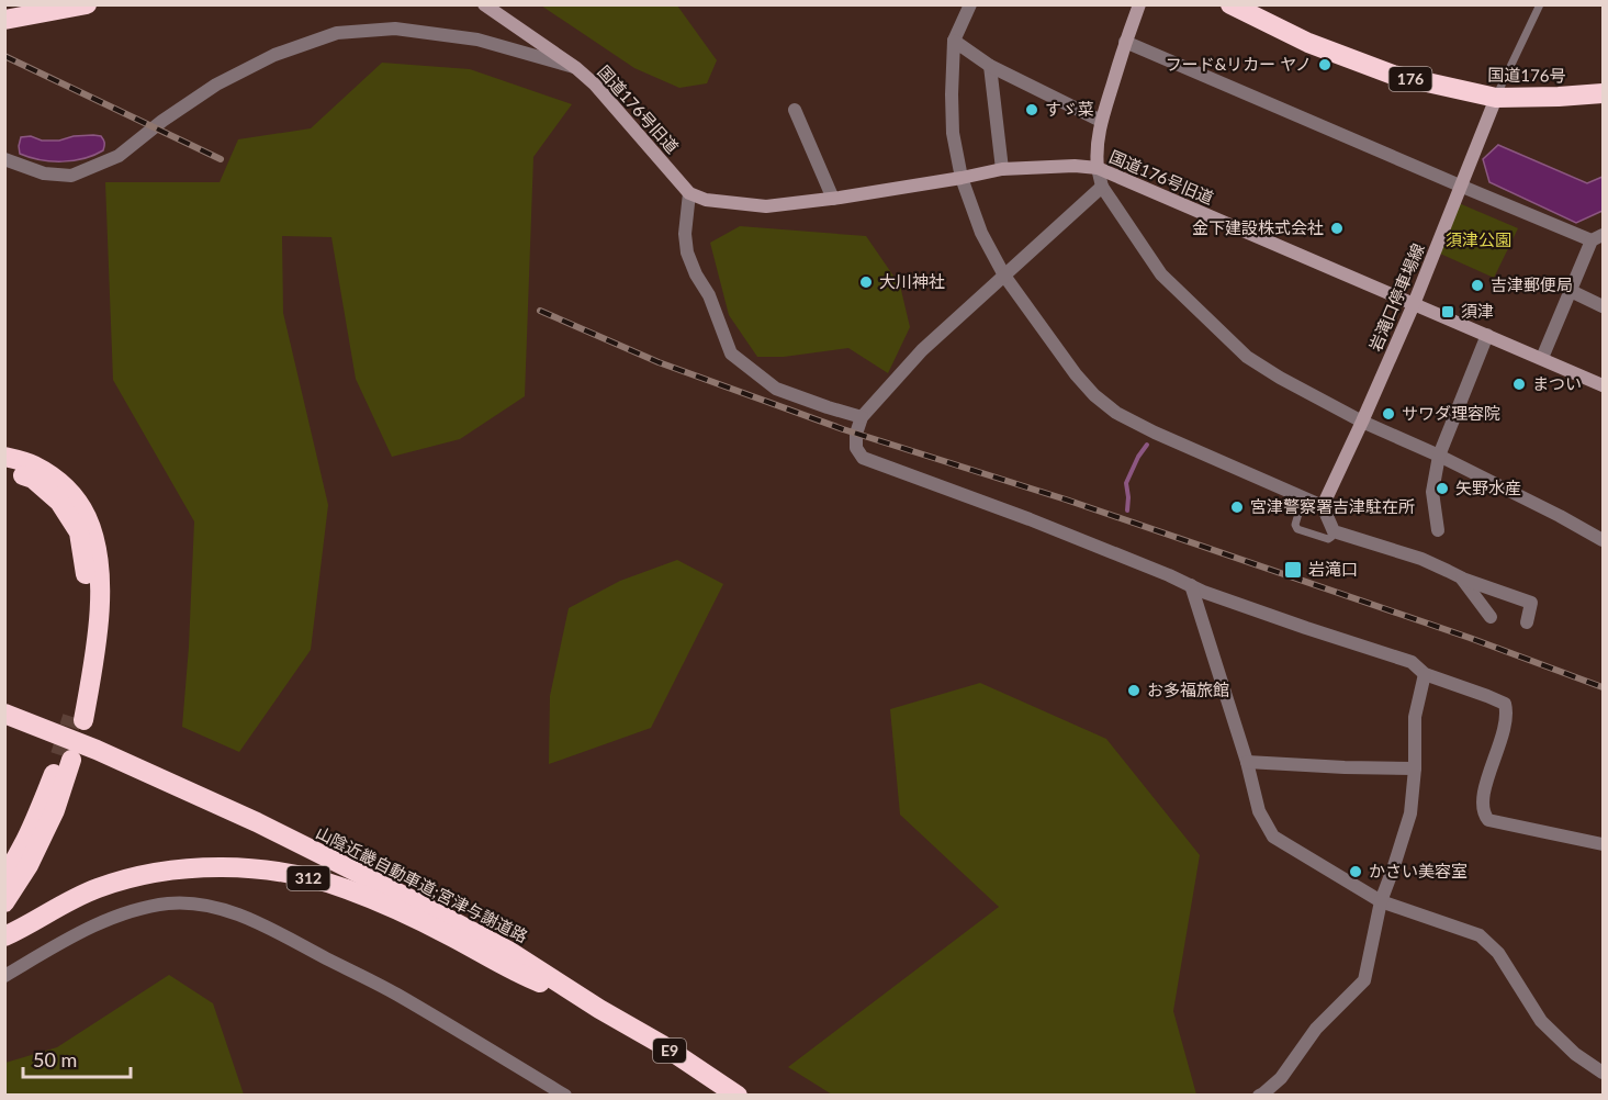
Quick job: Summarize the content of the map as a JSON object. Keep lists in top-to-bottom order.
{
  "streets": {
    "highway": [
      "国道176号",
      "176",
      "312",
      "山陰近畿自動車道;宮津与謝道路",
      "E9"
    ],
    "street": ["国道176号旧道", "岩滝口停車場線"]
  },
  "crossings": [
    ["国道176号", "岩滝口停車場線"],
    ["国道176号旧道", "岩滝口停車場線"],
    ["312", "山陰近畿自動車道;宮津与謝道路"],
    ["山陰近畿自動車道;宮津与謝道路", "E9"]
  ],
  "parks": ["須津公園"],
  "places": {
    "other": [
      "フード&リカー ヤノ",
      "すゞ菜",
      "金下建設株式会社",
      "大川神社",
      "吉津郵便局",
      "まつい",
      "サワダ理容院",
      "矢野水産",
      "宮津警察署吉津駐在所",
      "お多福旅館",
      "かさい美容室"
    ],
    "transit": ["須津", "岩滝口"]
  },
  "scale_bar": "50 m"
}
